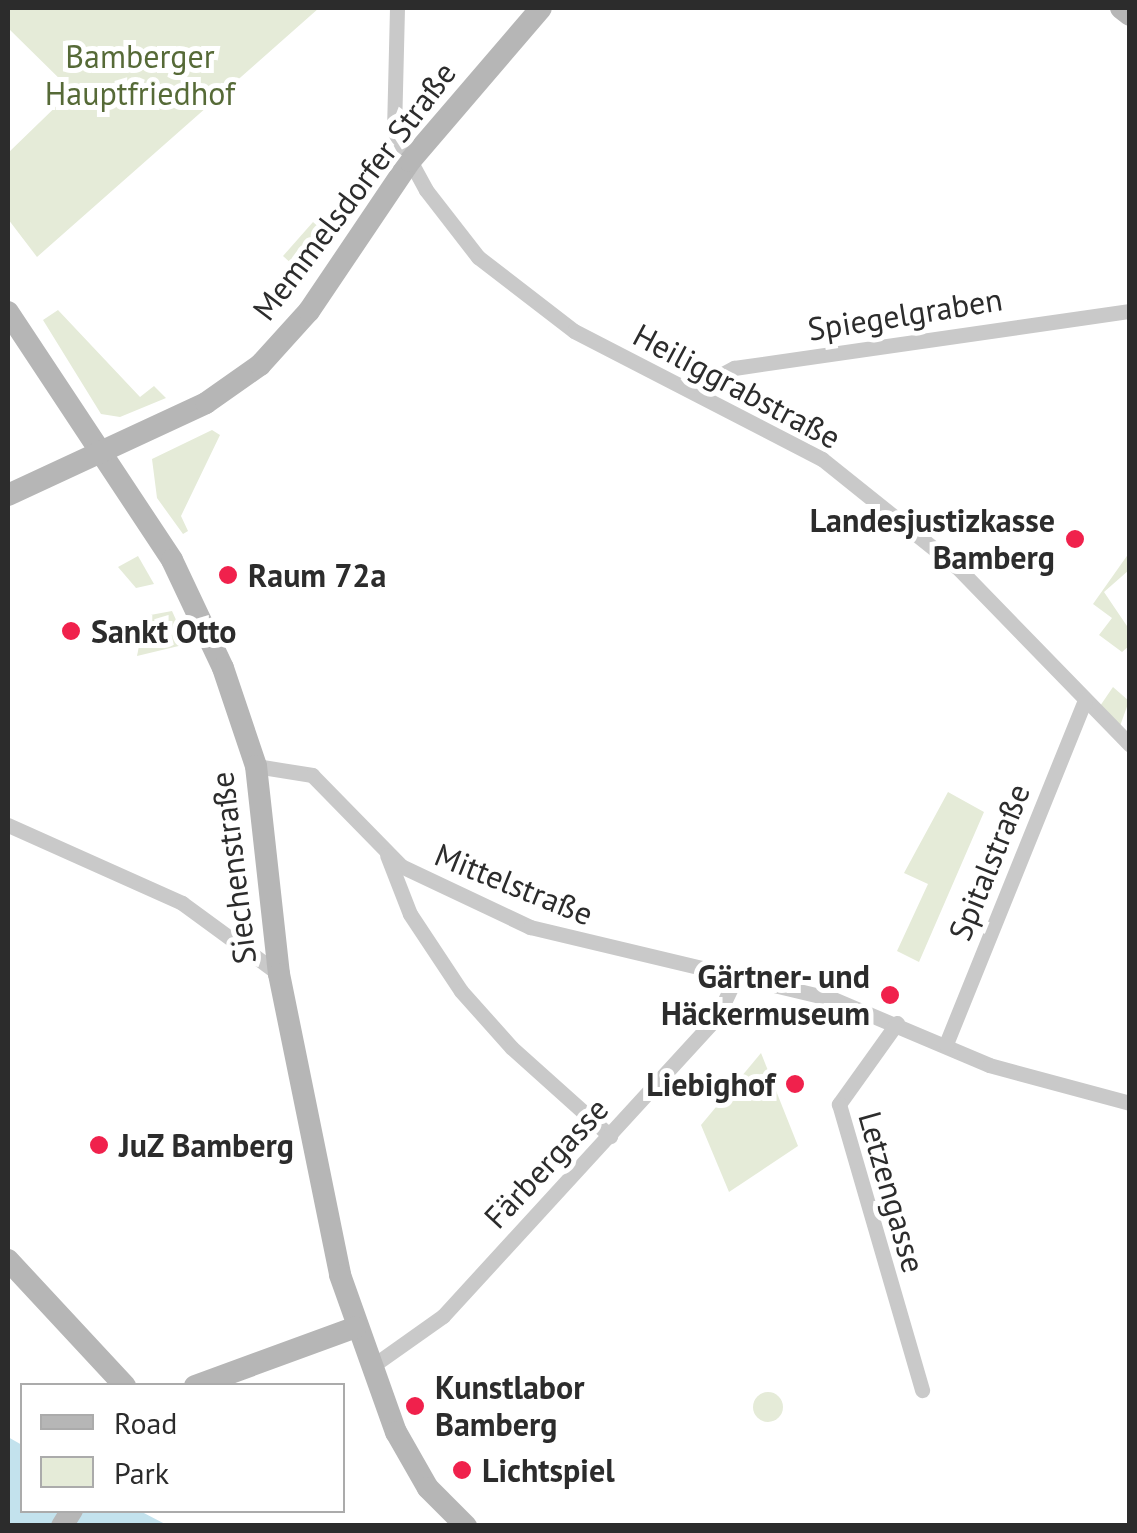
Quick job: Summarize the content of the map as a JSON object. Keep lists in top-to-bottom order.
{
  "streets": {
    "street": [
      "Memmelsdorfer Straße",
      "Spiegelgraben",
      "Heiliggrabstraße",
      "Spitalstraße",
      "Siechenstraße",
      "Mittelstraße",
      "Färbergasse",
      "Letzengasse"
    ]
  },
  "crossings": [
    ["Memmelsdorfer Straße", "Heiliggrabstraße"],
    ["Memmelsdorfer Straße", "Siechenstraße"],
    ["Spiegelgraben", "Heiliggrabstraße"],
    ["Heiliggrabstraße", "Spitalstraße"],
    ["Spitalstraße", "Mittelstraße"],
    ["Siechenstraße", "Mittelstraße"],
    ["Siechenstraße", "Färbergasse"],
    ["Mittelstraße", "Färbergasse"],
    ["Mittelstraße", "Letzengasse"]
  ],
  "parks": ["Bamberger Hauptfriedhof"],
  "places": [
    "Landesjustizkasse Bamberg",
    "Raum 72a",
    "Sankt Otto",
    "Gärtner- und Häckermuseum",
    "Liebighof",
    "JuZ Bamberg",
    "Kunstlabor Bamberg",
    "Lichtspiel"
  ],
  "legend": ["Road", "Park"]
}
